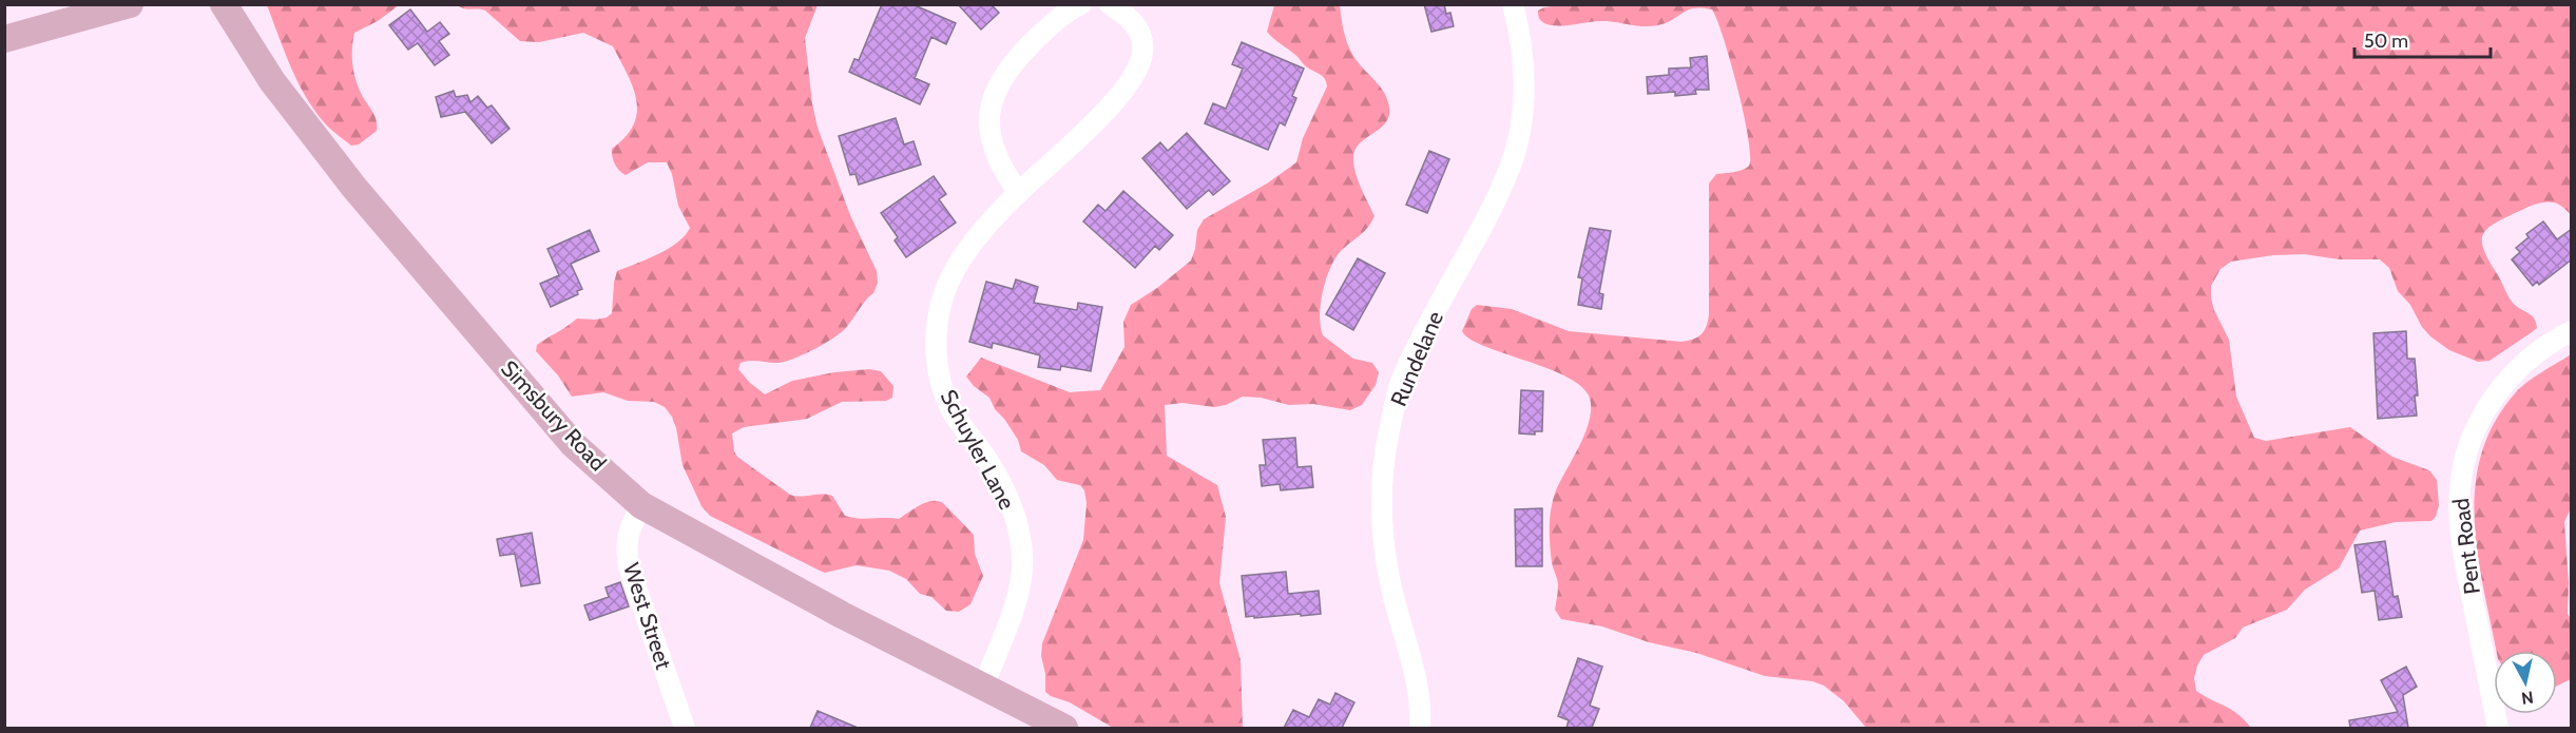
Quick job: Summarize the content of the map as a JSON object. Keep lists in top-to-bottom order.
{
  "streets": {
    "main road": ["Simsbury Road"],
    "street": [
      "Rundelane",
      "Schuyler Lane",
      "Pent Road",
      "West Street"
    ]
  },
  "crossings": [
    ["Simsbury Road", "Schuyler Lane"],
    ["Simsbury Road", "West Street"]
  ],
  "scale_bar": "50 m",
  "north": "bottom"
}
